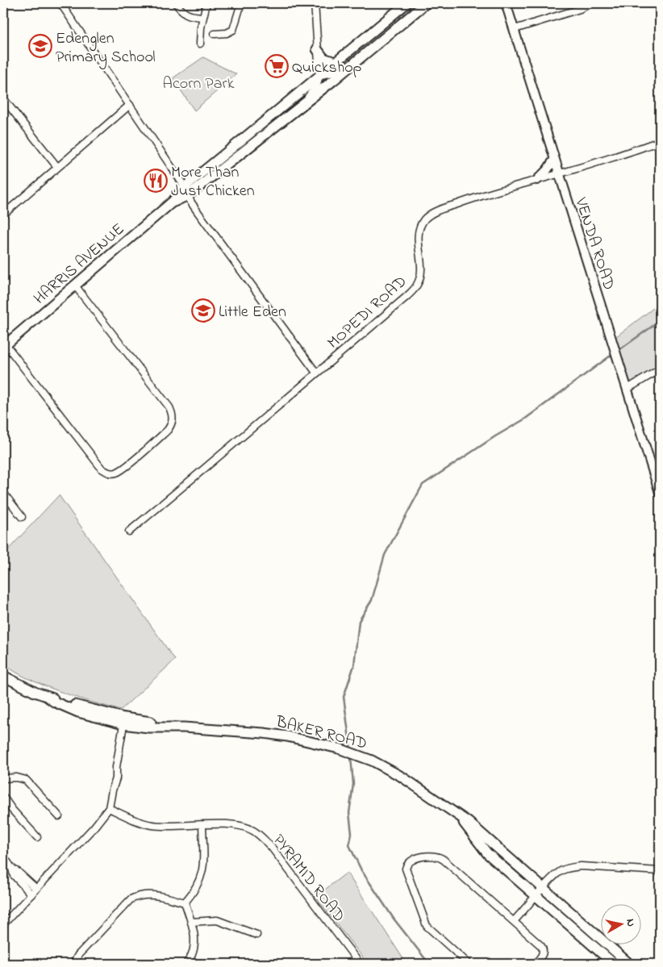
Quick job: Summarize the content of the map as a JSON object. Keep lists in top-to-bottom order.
{
  "streets": {
    "main road": ["HARRIS AVENUE", "BAKER ROAD"],
    "street": ["VENDA ROAD", "MOPEDI ROAD", "PYRAMID ROAD"]
  },
  "crossings": [
    ["VENDA ROAD", "MOPEDI ROAD"]
  ],
  "parks": ["Acorn Park"],
  "places": {
    "school or university": ["Edenglen Primary School", "Little Eden"],
    "supermarket": ["Quickshop"],
    "restaurant": ["More Than Just Chicken"]
  },
  "north": "right"
}
